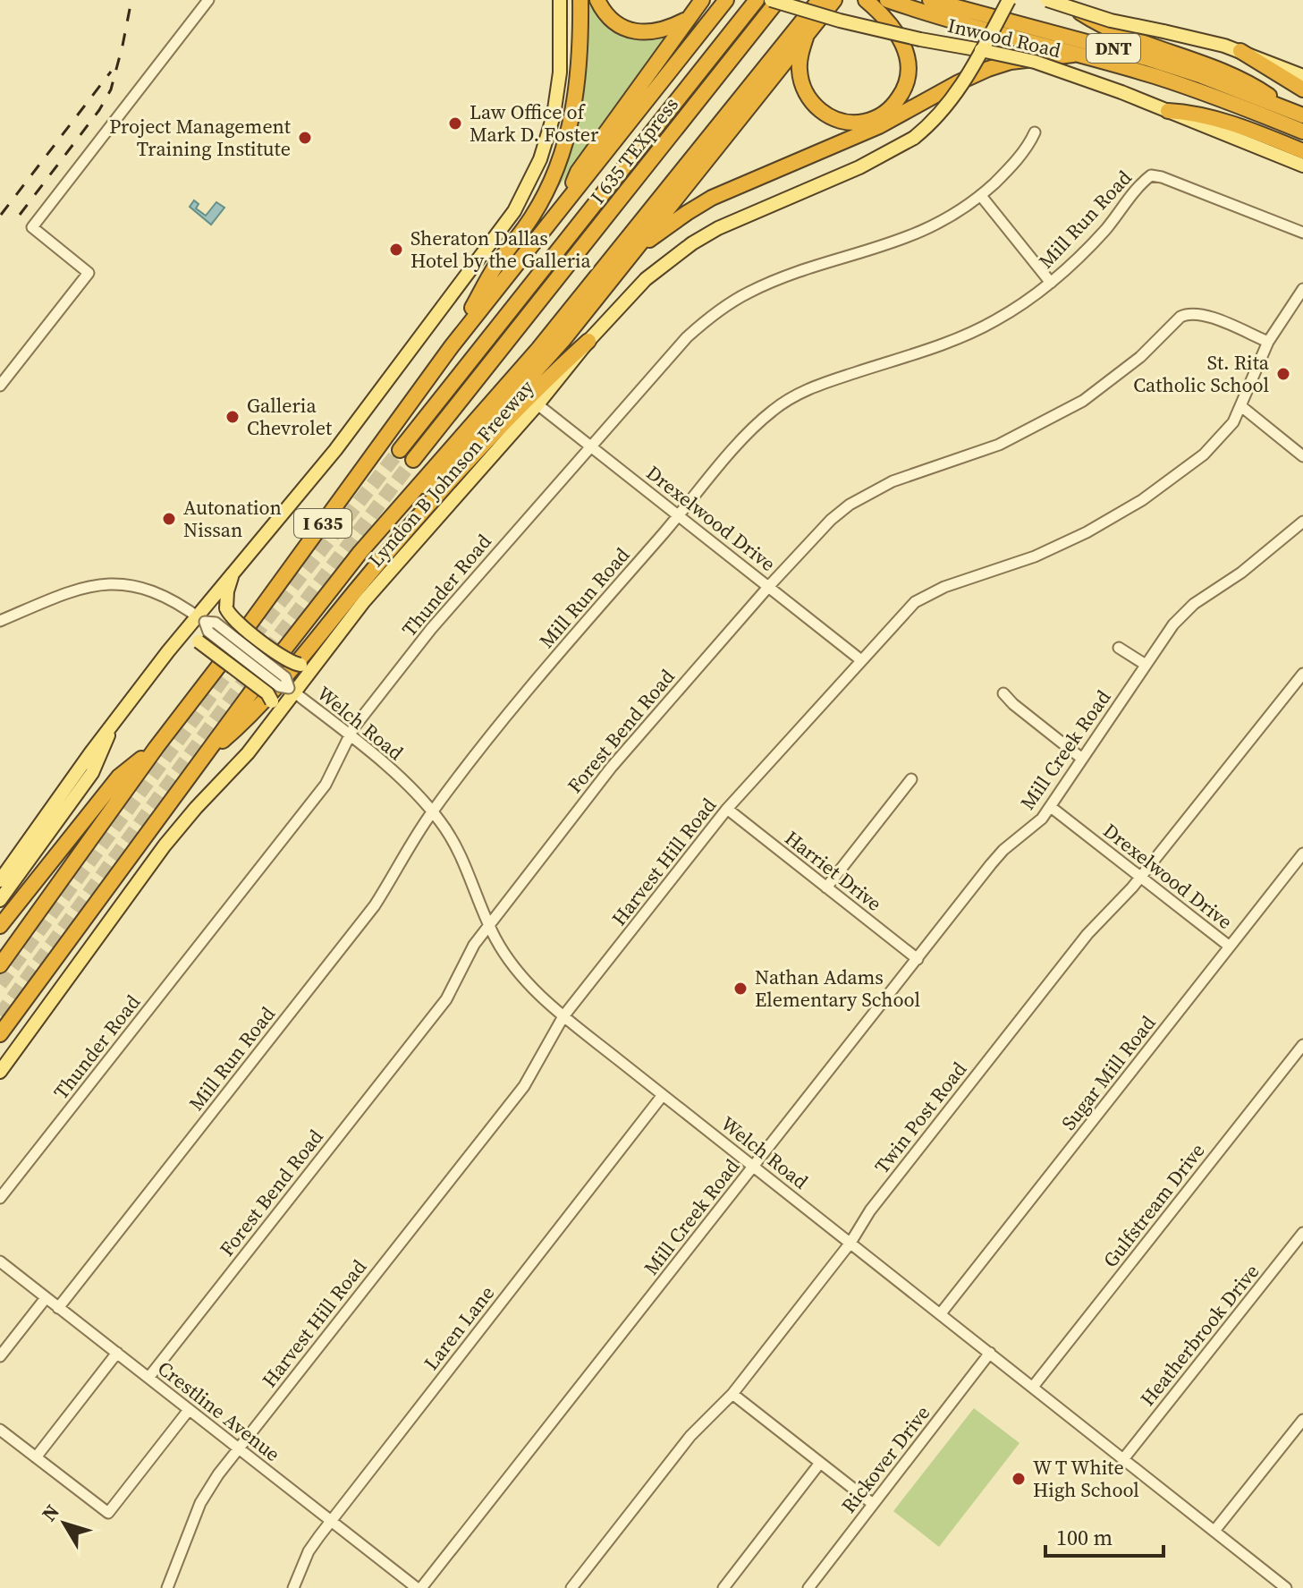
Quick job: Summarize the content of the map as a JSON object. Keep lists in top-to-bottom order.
{
  "streets": {
    "highway": [
      "DNT",
      "I 635 TEXpress",
      "Lyndon B Johnson Freeway",
      "I 635"
    ],
    "main road": ["Inwood Road"],
    "street": [
      "Mill Run Road",
      "Drexelwood Drive",
      "Thunder Road",
      "Welch Road",
      "Forest Bend Road",
      "Mill Creek Road",
      "Harvest Hill Road",
      "Harriet Drive",
      "Sugar Mill Road",
      "Twin Post Road",
      "Gulfstream Drive",
      "Laren Lane",
      "Heatherbrook Drive",
      "Crestline Avenue",
      "Rickover Drive"
    ]
  },
  "crossings": [
    ["Inwood Road", "Lyndon B Johnson Freeway"],
    ["Mill Run Road", "Drexelwood Drive"],
    ["Mill Run Road", "Welch Road"],
    ["Mill Run Road", "Crestline Avenue"],
    ["Lyndon B Johnson Freeway", "Drexelwood Drive"],
    ["Lyndon B Johnson Freeway", "Welch Road"],
    ["Drexelwood Drive", "Thunder Road"],
    ["Drexelwood Drive", "Forest Bend Road"],
    ["Drexelwood Drive", "Mill Creek Road"],
    ["Drexelwood Drive", "Harvest Hill Road"],
    ["Drexelwood Drive", "Sugar Mill Road"],
    ["Drexelwood Drive", "Twin Post Road"],
    ["Thunder Road", "Welch Road"],
    ["Welch Road", "Forest Bend Road"],
    ["Welch Road", "Mill Creek Road"],
    ["Welch Road", "Harvest Hill Road"],
    ["Welch Road", "Sugar Mill Road"],
    ["Welch Road", "Twin Post Road"],
    ["Welch Road", "Gulfstream Drive"],
    ["Welch Road", "Laren Lane"],
    ["Welch Road", "Heatherbrook Drive"],
    ["Welch Road", "Rickover Drive"],
    ["Forest Bend Road", "Harvest Hill Road"],
    ["Forest Bend Road", "Crestline Avenue"],
    ["Mill Creek Road", "Harriet Drive"],
    ["Mill Creek Road", "Crestline Avenue"],
    ["Harvest Hill Road", "Harriet Drive"],
    ["Harvest Hill Road", "Crestline Avenue"],
    ["Laren Lane", "Crestline Avenue"]
  ],
  "places": [
    "Law Office of Mark D. Foster",
    "Project Management Training Institute",
    "Sheraton Dallas Hotel by the Galleria",
    "St. Rita Catholic School",
    "Galleria Chevrolet",
    "Autonation Nissan",
    "Nathan Adams Elementary School",
    "W T White High School"
  ],
  "scale_bar": "100 m",
  "north": "top left"
}
